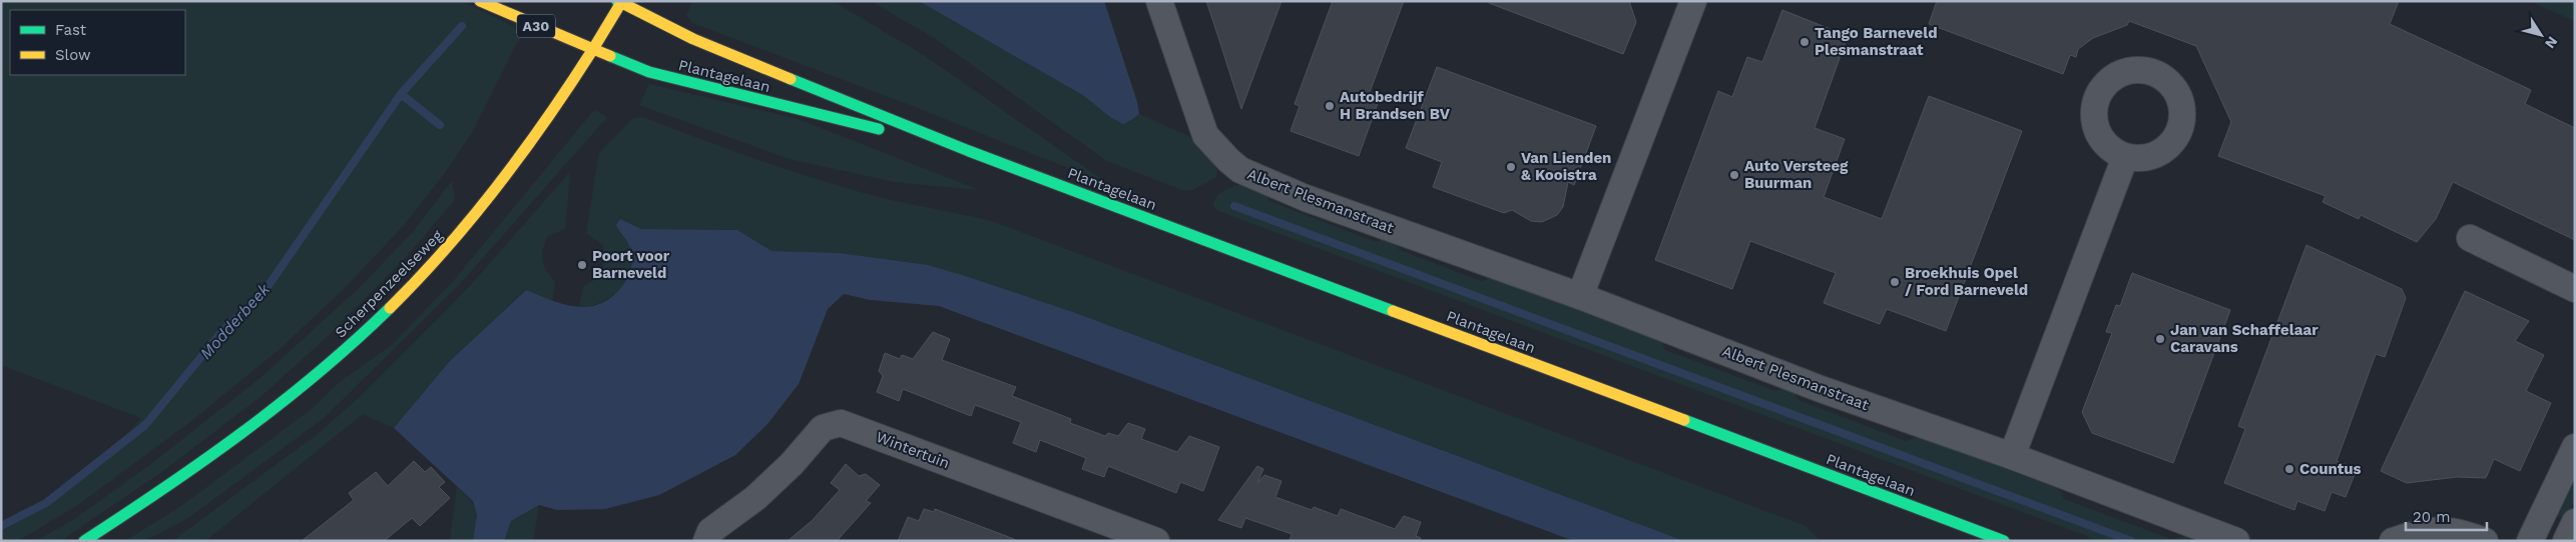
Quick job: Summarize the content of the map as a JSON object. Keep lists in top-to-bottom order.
{
  "streets": {
    "main road": ["A30", "Plantagelaan", "Scherpenzeelseweg"],
    "street": ["Albert Plesmanstraat", "Wintertuin"]
  },
  "crossings": [
    ["A30", "Plantagelaan"],
    ["A30", "Scherpenzeelseweg"],
    ["Plantagelaan", "Scherpenzeelseweg"]
  ],
  "water": ["Modderbeek"],
  "places": [
    "Tango Barneveld Plesmanstraat",
    "Autobedrijf H Brandsen BV",
    "Van Lienden & Kooistra",
    "Auto Versteeg Buurman",
    "Poort voor Barneveld",
    "Broekhuis Opel / Ford Barneveld",
    "Jan van Schaffelaar Caravans",
    "Countus"
  ],
  "legend": ["Fast", "Slow"],
  "scale_bar": "20 m",
  "north": "bottom right"
}
